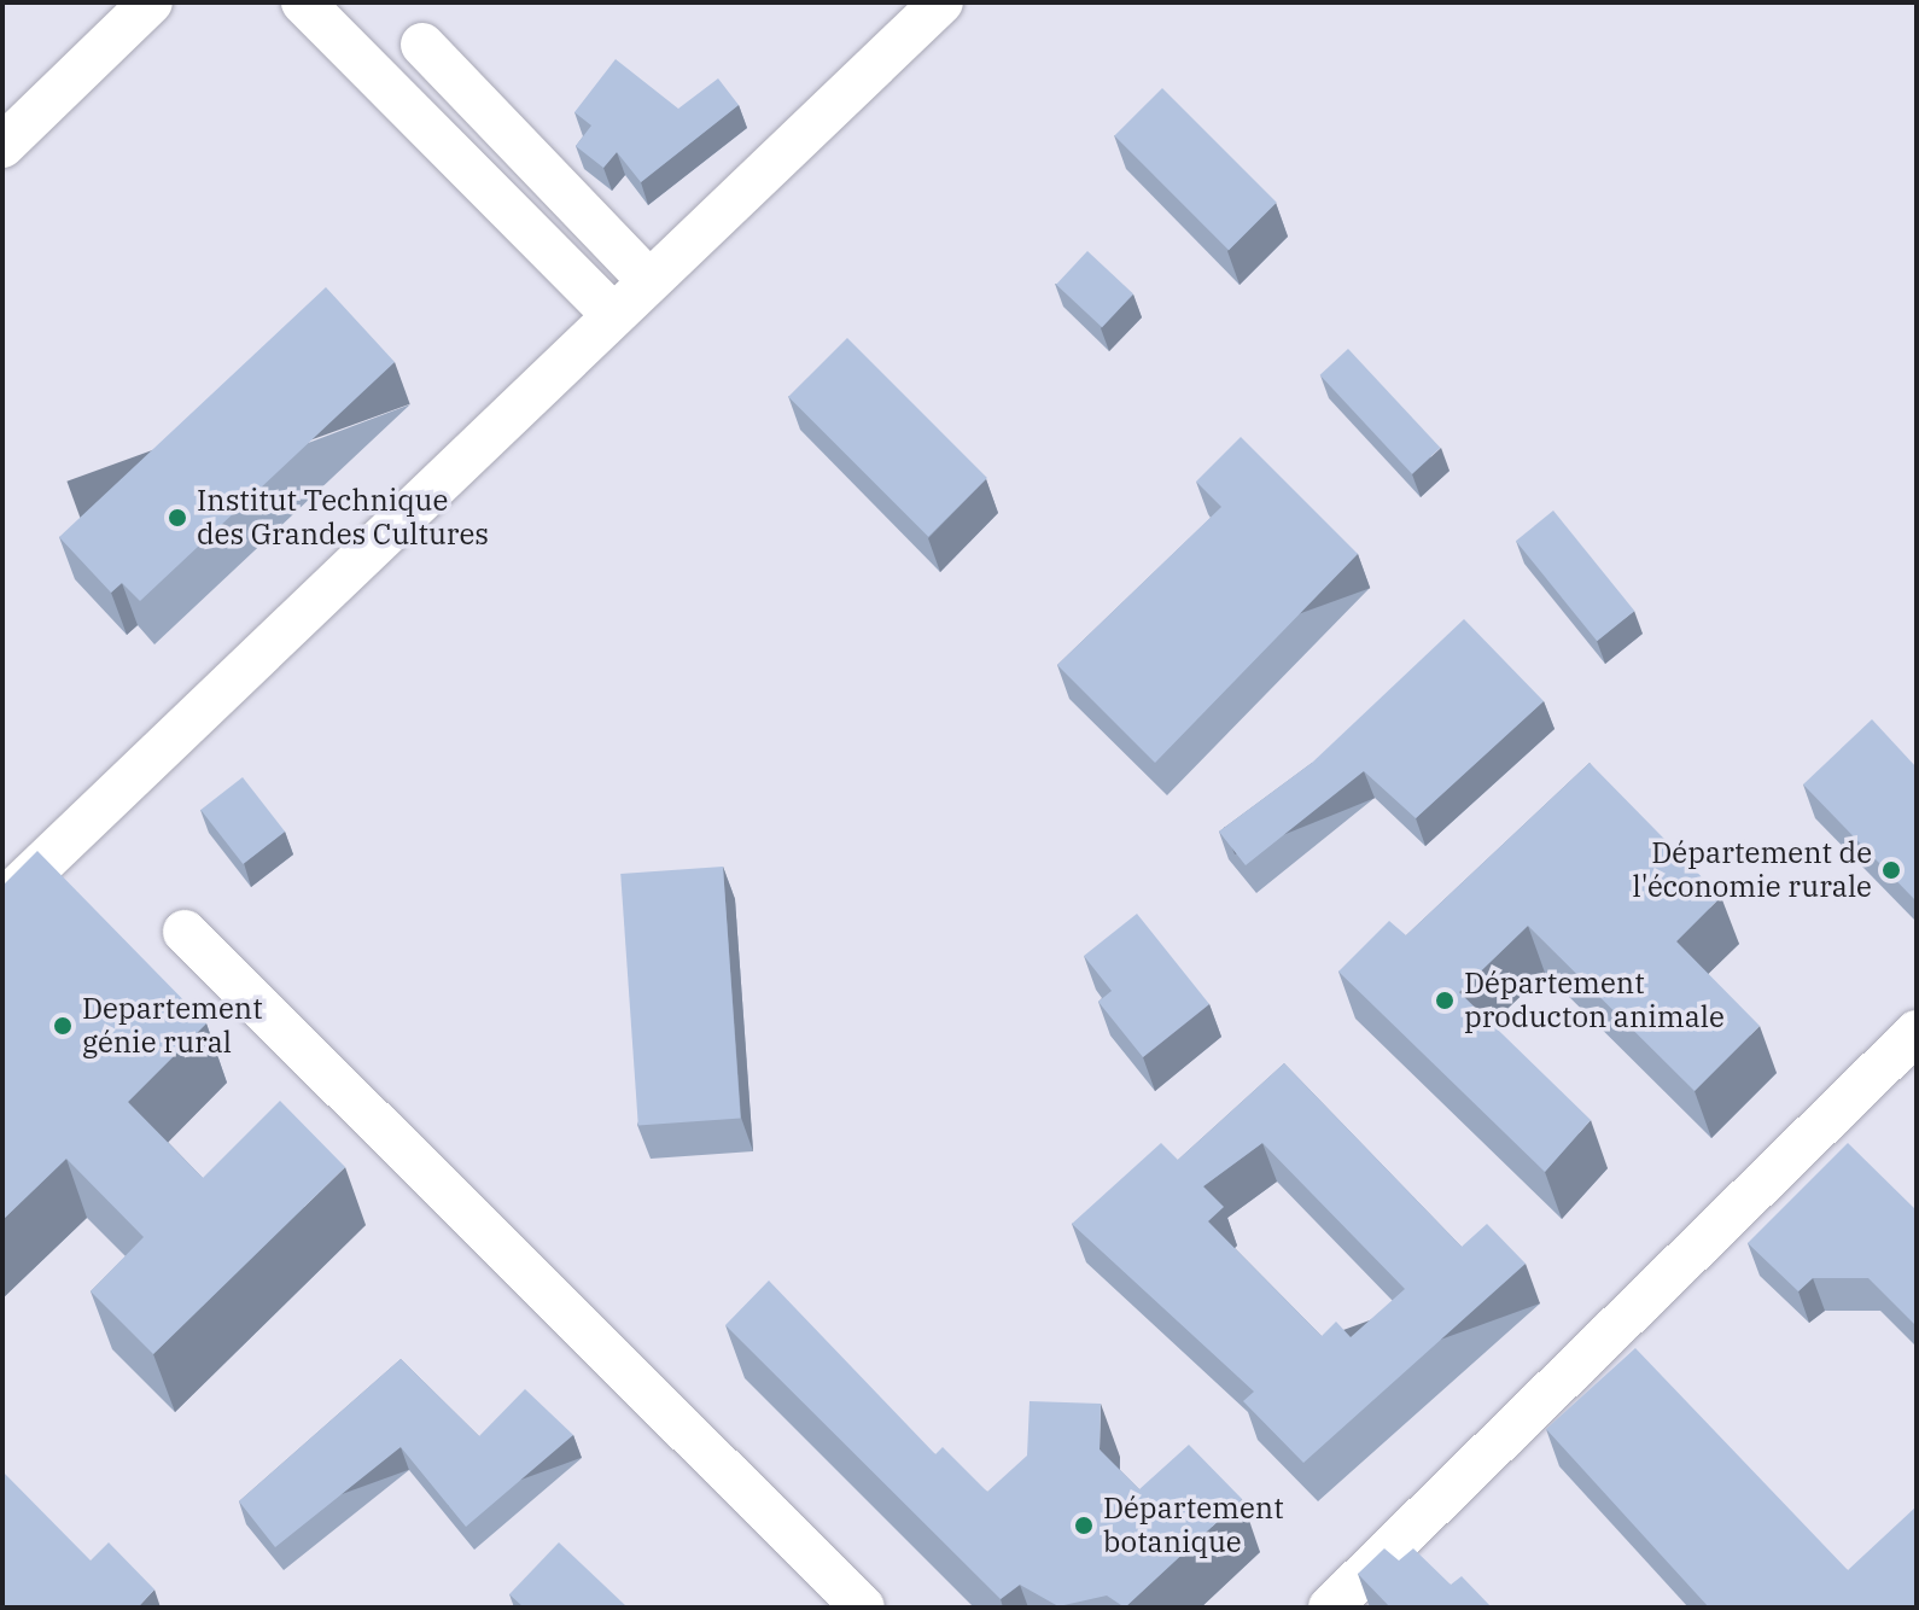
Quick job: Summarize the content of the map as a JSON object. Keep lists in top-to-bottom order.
{
  "places": [
    "Institut Technique des Grandes Cultures",
    "Département de l'économie rurale",
    "Département producton animale",
    "Departement génie rural",
    "Département botanique"
  ]
}
